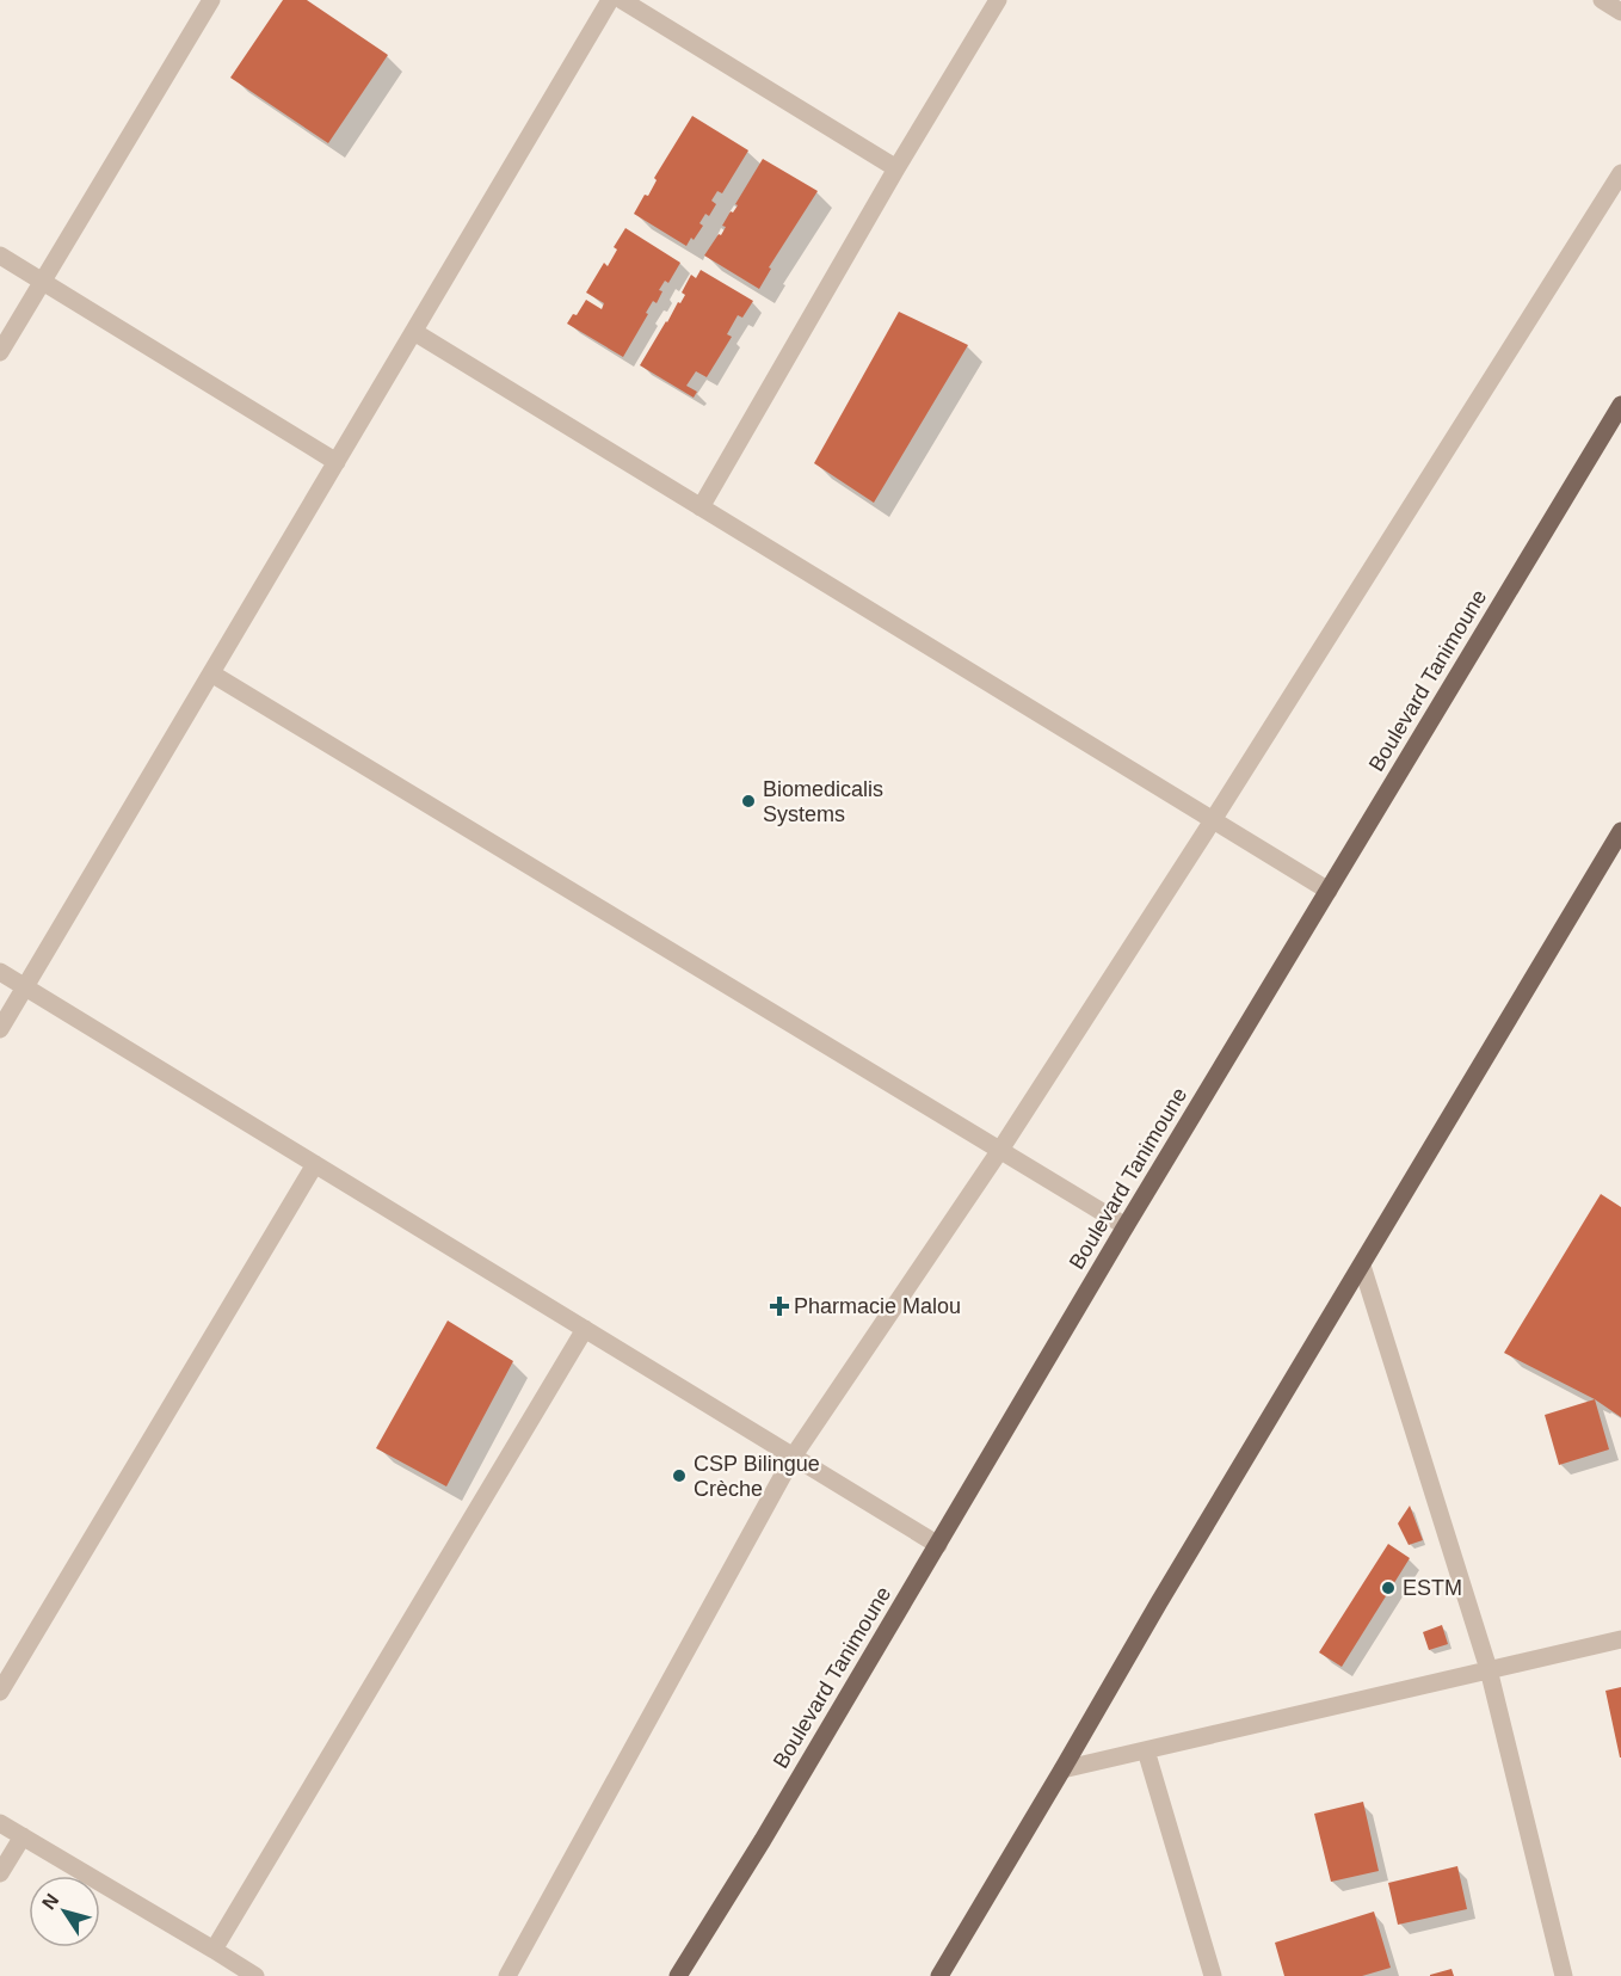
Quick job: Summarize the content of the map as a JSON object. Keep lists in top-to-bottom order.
{
  "streets": {
    "main road": ["Boulevard Tanimoune"]
  },
  "places": {
    "other": ["Biomedicalis Systems", "CSP Bilingue Crèche", "ESTM"],
    "health": ["Pharmacie Malou"]
  },
  "north": "top left"
}
